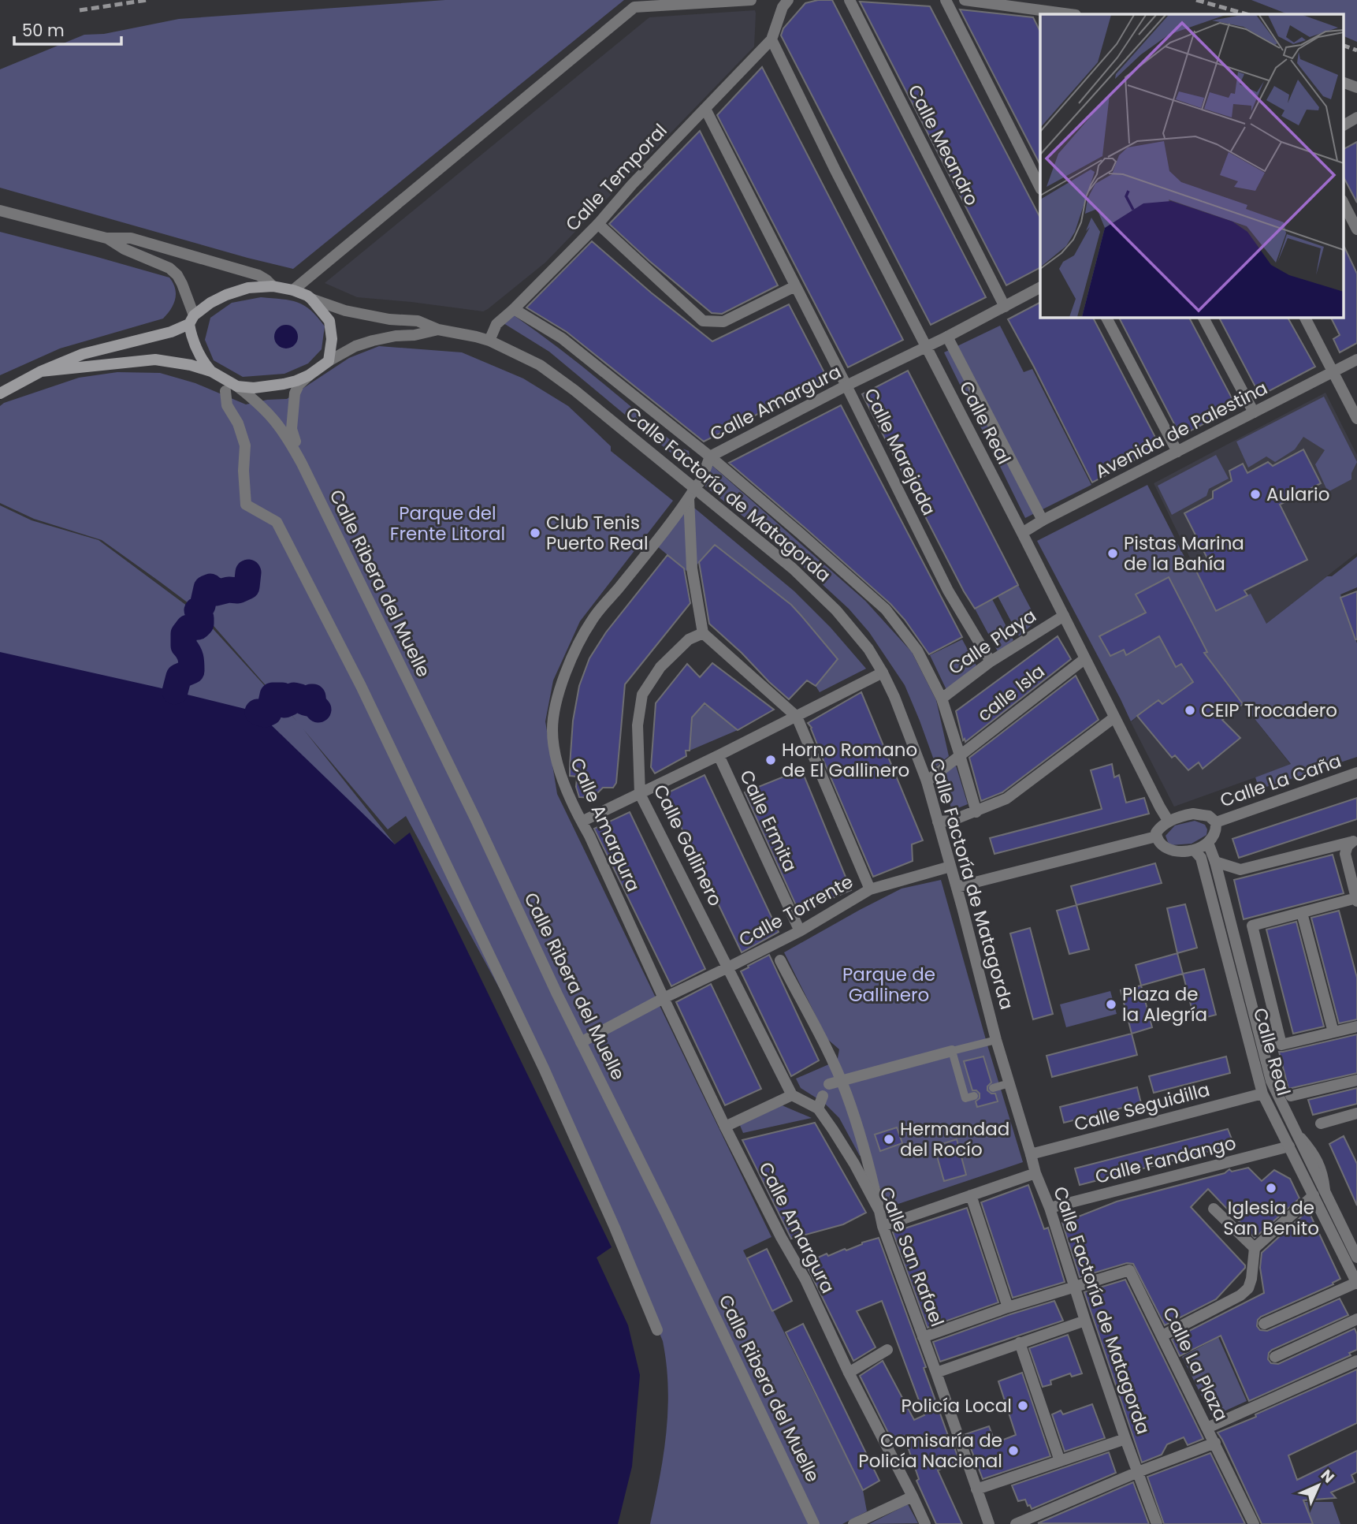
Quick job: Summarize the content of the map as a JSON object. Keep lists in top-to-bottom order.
{
  "streets": {
    "street": [
      "Calle Meandro",
      "Calle Temporal",
      "Calle Amargura",
      "Calle Real",
      "Avenida de Palestina",
      "Calle Marejada",
      "Calle Factoría de Matagorda",
      "Calle Ribera del Muelle",
      "Calle Playa",
      "calle Isla",
      "Calle La Caña",
      "Calle Ermita",
      "Calle Gallinero",
      "Calle Torrente",
      "Calle Seguidilla",
      "Calle Fandango",
      "Calle San Rafael",
      "Calle La Plaza"
    ]
  },
  "crossings": [
    ["Calle Meandro", "Calle Amargura"],
    ["Calle Temporal", "Calle Real"],
    ["Calle Temporal", "Calle Marejada"],
    ["Calle Temporal", "Calle Factoría de Matagorda"],
    ["Calle Amargura", "Calle Real"],
    ["Calle Amargura", "Calle Marejada"],
    ["Calle Amargura", "Calle Factoría de Matagorda"],
    ["Calle Amargura", "Calle Torrente"],
    ["Calle Real", "Avenida de Palestina"],
    ["Calle Real", "Calle Playa"],
    ["Calle Real", "calle Isla"],
    ["Calle Real", "Calle La Caña"],
    ["Calle Real", "Calle Seguidilla"],
    ["Calle Real", "Calle Fandango"],
    ["Calle Marejada", "Calle Playa"],
    ["Calle Factoría de Matagorda", "calle Isla"],
    ["Calle Factoría de Matagorda", "Calle Torrente"],
    ["Calle Factoría de Matagorda", "Calle Seguidilla"],
    ["Calle Factoría de Matagorda", "Calle Fandango"],
    ["Calle Factoría de Matagorda", "Calle La Plaza"],
    ["Calle Ribera del Muelle", "Calle Torrente"],
    ["Calle Ermita", "Calle Torrente"],
    ["Calle Gallinero", "Calle Torrente"],
    ["Calle Gallinero", "Calle San Rafael"]
  ],
  "parks": ["Parque del Frente Litoral", "Parque de Gallinero"],
  "places": [
    "Aulario",
    "Club Tenis Puerto Real",
    "Pistas Marina de la Bahía",
    "CEIP Trocadero",
    "Horno Romano de El Gallinero",
    "Plaza de la Alegría",
    "Hermandad del Rocío",
    "Iglesia de San Benito",
    "Policía Local",
    "Comisaría de Policía Nacional"
  ],
  "scale_bar": "50 m",
  "north": "top right"
}
